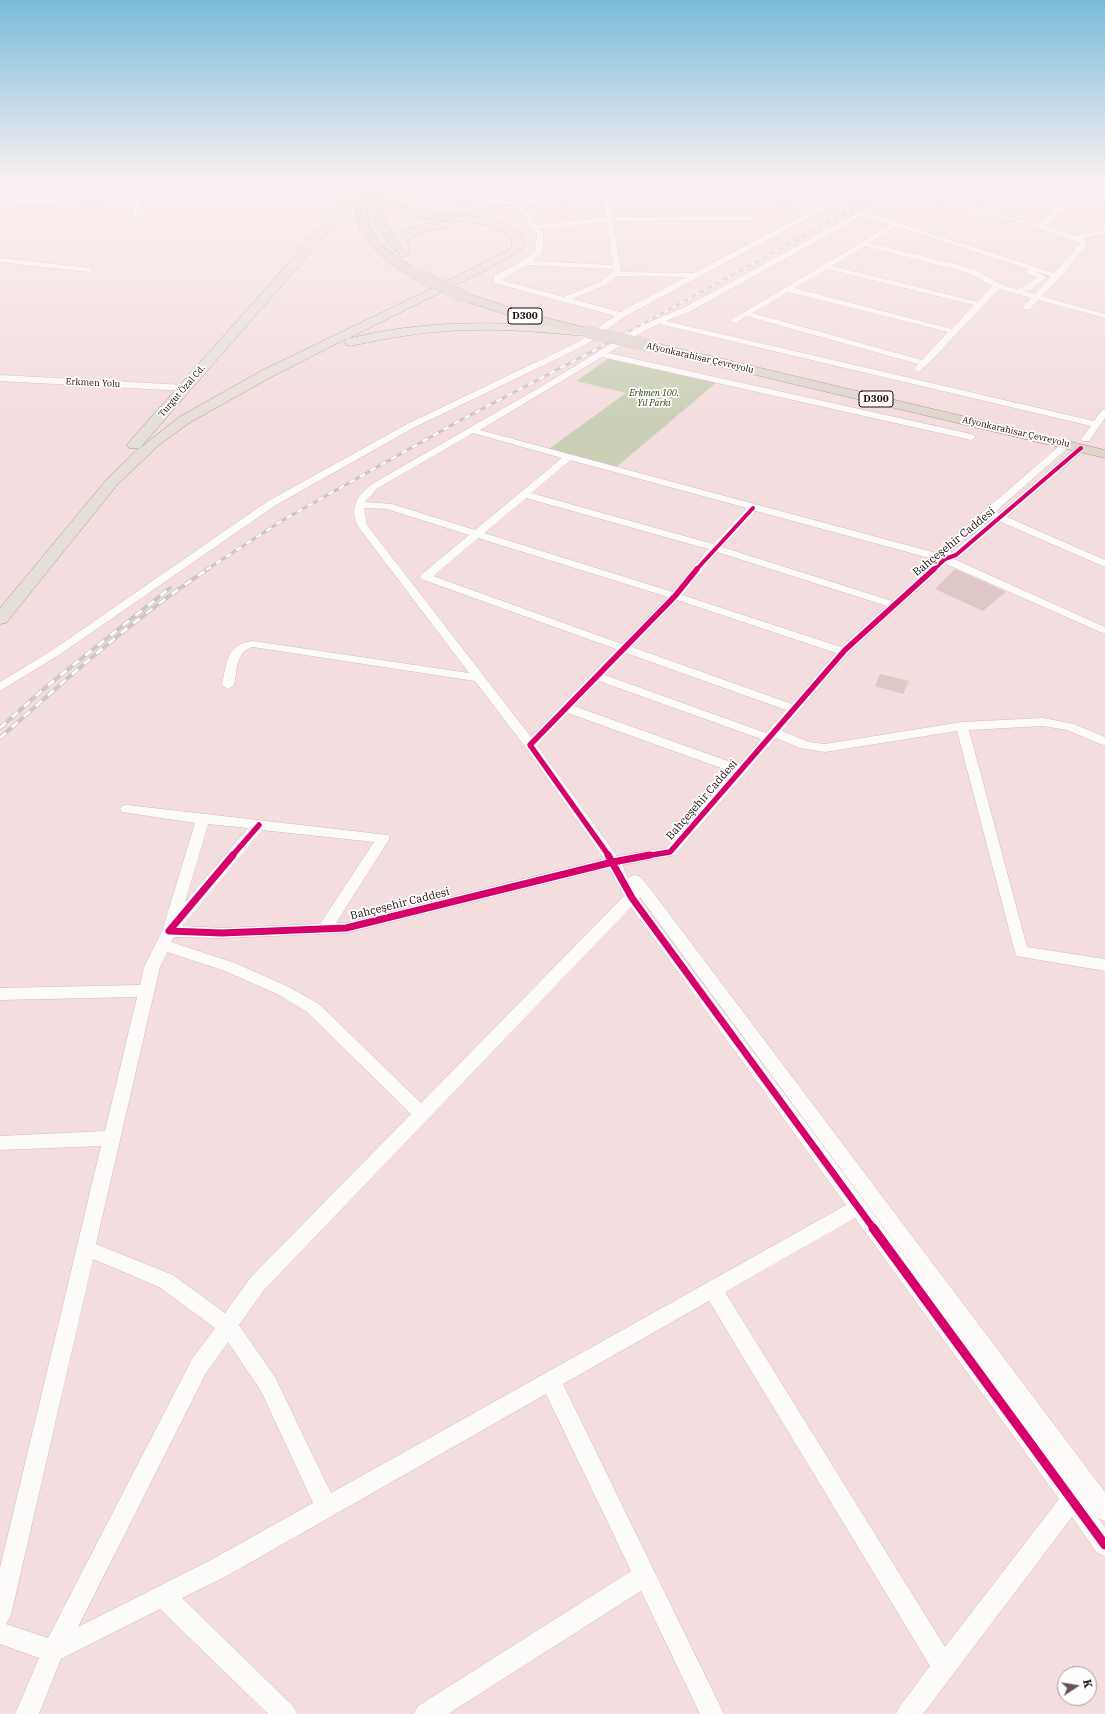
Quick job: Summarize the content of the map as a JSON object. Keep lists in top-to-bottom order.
{
  "streets": {
    "highway": ["D300", "Afyonkarahisar Çevreyolu"],
    "main road": ["Turgut Özal Cd."],
    "street": ["Erkmen Yolu", "Bahçeşehir Caddesi"]
  },
  "crossings": [
    ["Afyonkarahisar Çevreyolu", "Bahçeşehir Caddesi"],
    ["Erkmen Yolu", "Turgut Özal Cd."]
  ],
  "parks": ["Erkmen 100. Yıl Parkı"],
  "north": "right"
}
